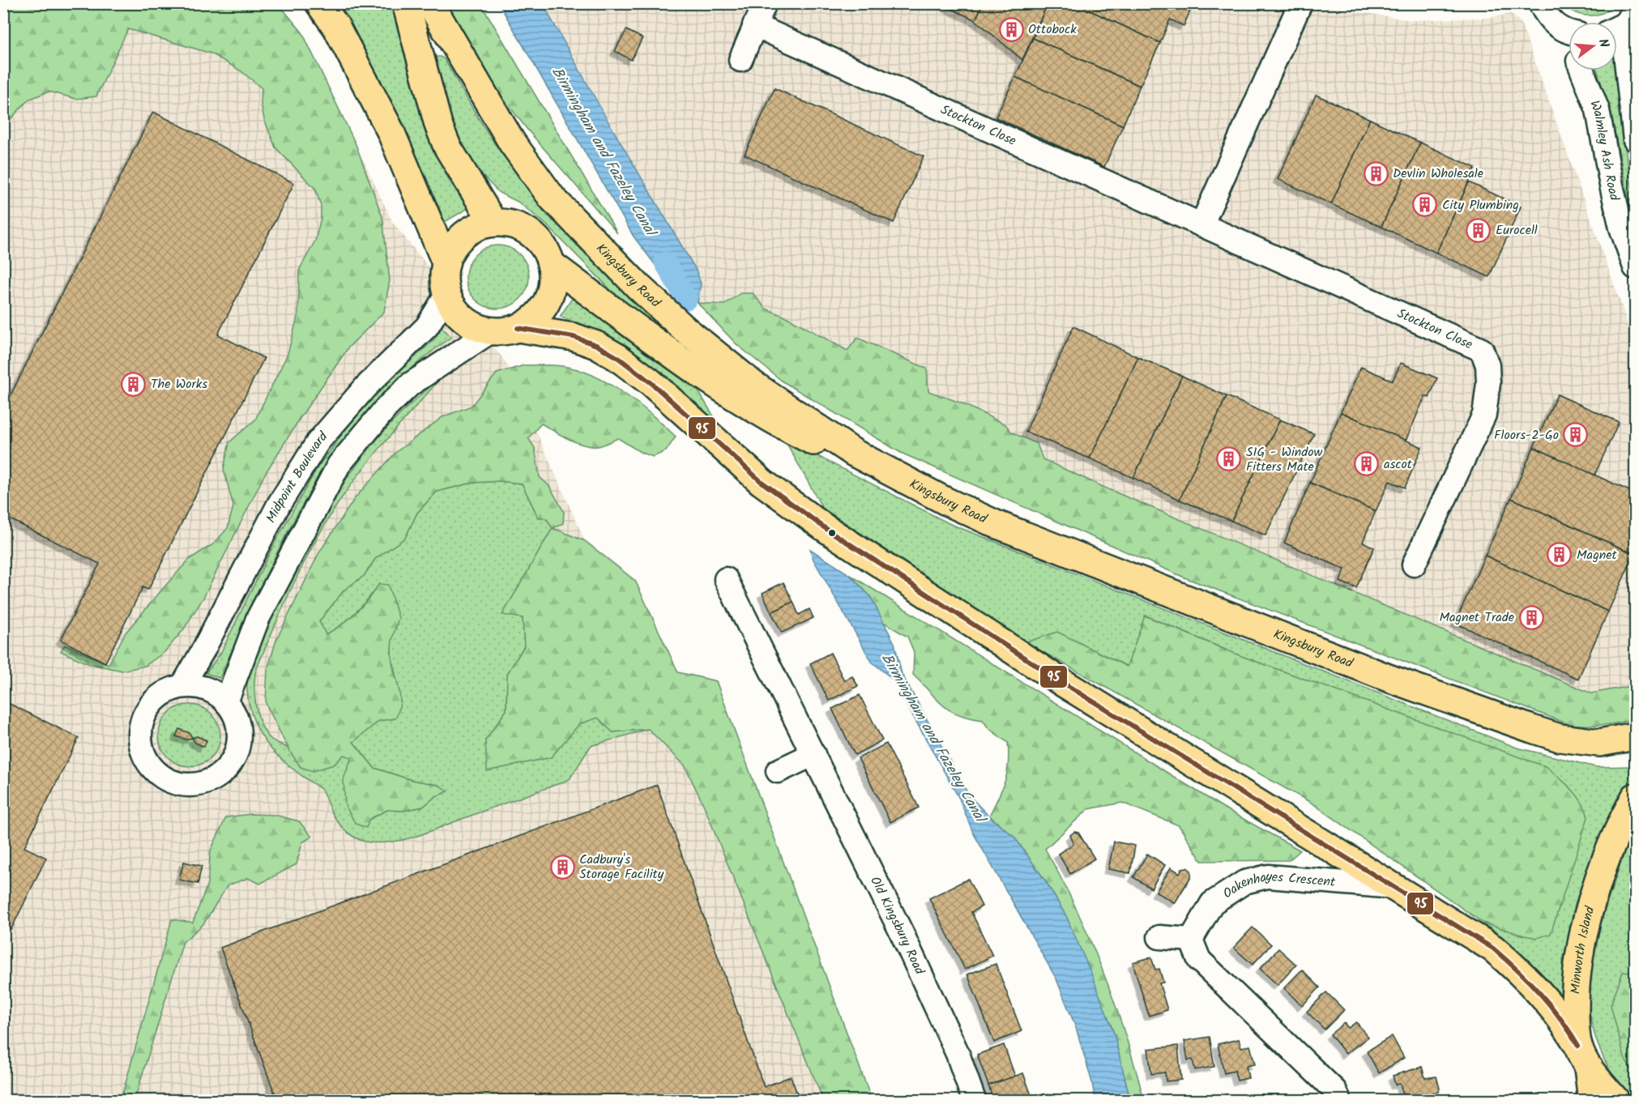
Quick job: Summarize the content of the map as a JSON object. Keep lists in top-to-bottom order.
{
  "streets": {
    "main road": ["Kingsbury Road", "Minworth Island"],
    "street": [
      "Stockton Close",
      "Walmley Ash Road",
      "Midpoint Boulevard",
      "Oakenhayes Crescent",
      "Old Kingsbury Road"
    ]
  },
  "water": ["Birmingham and Fazeley Canal"],
  "places": {
    "building": [
      "Ottobock",
      "Devlin Wholesale",
      "City Plumbing",
      "Eurocell",
      "The Works",
      "Floors-2-Go",
      "SIG - Window Fitters Mate",
      "ascot",
      "Magnet",
      "Magnet Trade",
      "Cadbury's Storage Facility"
    ]
  },
  "lines": ["transit line 95"],
  "north": "right"
}
